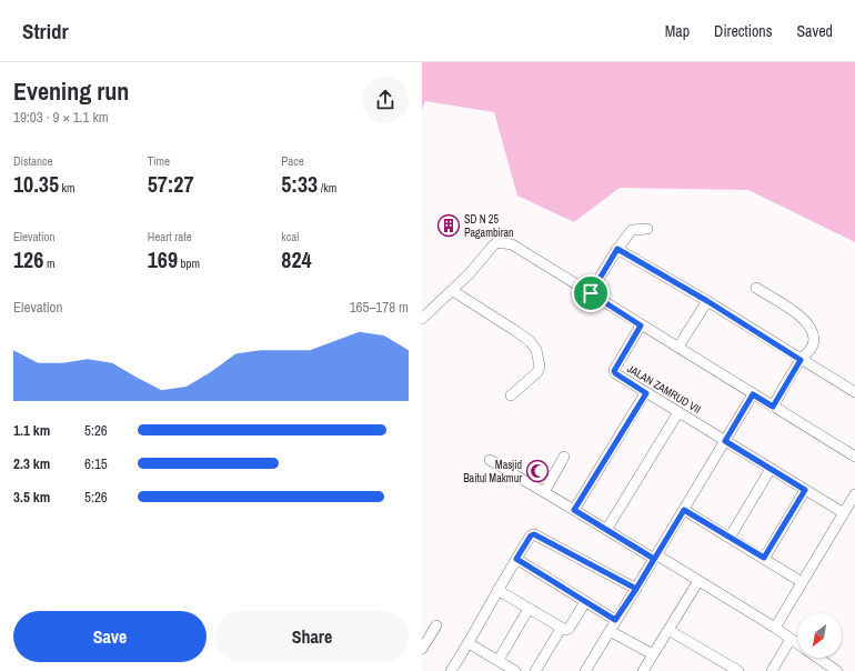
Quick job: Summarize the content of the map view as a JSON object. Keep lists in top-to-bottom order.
{
  "streets": {
    "street": ["JALAN ZAMRUD VII"]
  },
  "places": {
    "building": ["SD N 25 Pagambiran"],
    "mosque": ["Masjid Baitul Makmur"]
  },
  "north": "bottom left",
  "page": {
    "header": "Stridr",
    "nav": ["Map", "Directions", "Saved"],
    "heading": ["Evening run", "19:03 · 9 × 1.1 km"],
    "stats": [
      ["Distance", "10.35 km"],
      ["Time", "57:27"],
      ["Pace", "5:33 /km"],
      ["Elevation", "126 m"],
      ["Heart rate", "169 bpm"],
      ["kcal", "824"]
    ],
    "chart": ["Elevation", "165–178 m"],
    "list": [
      {
        "name": "1.1 km",
        "note": "5:26"
      },
      {
        "name": "2.3 km",
        "note": "6:15"
      },
      {
        "name": "3.5 km",
        "note": "5:26"
      }
    ],
    "buttons": ["Save", "Share"]
  }
}
